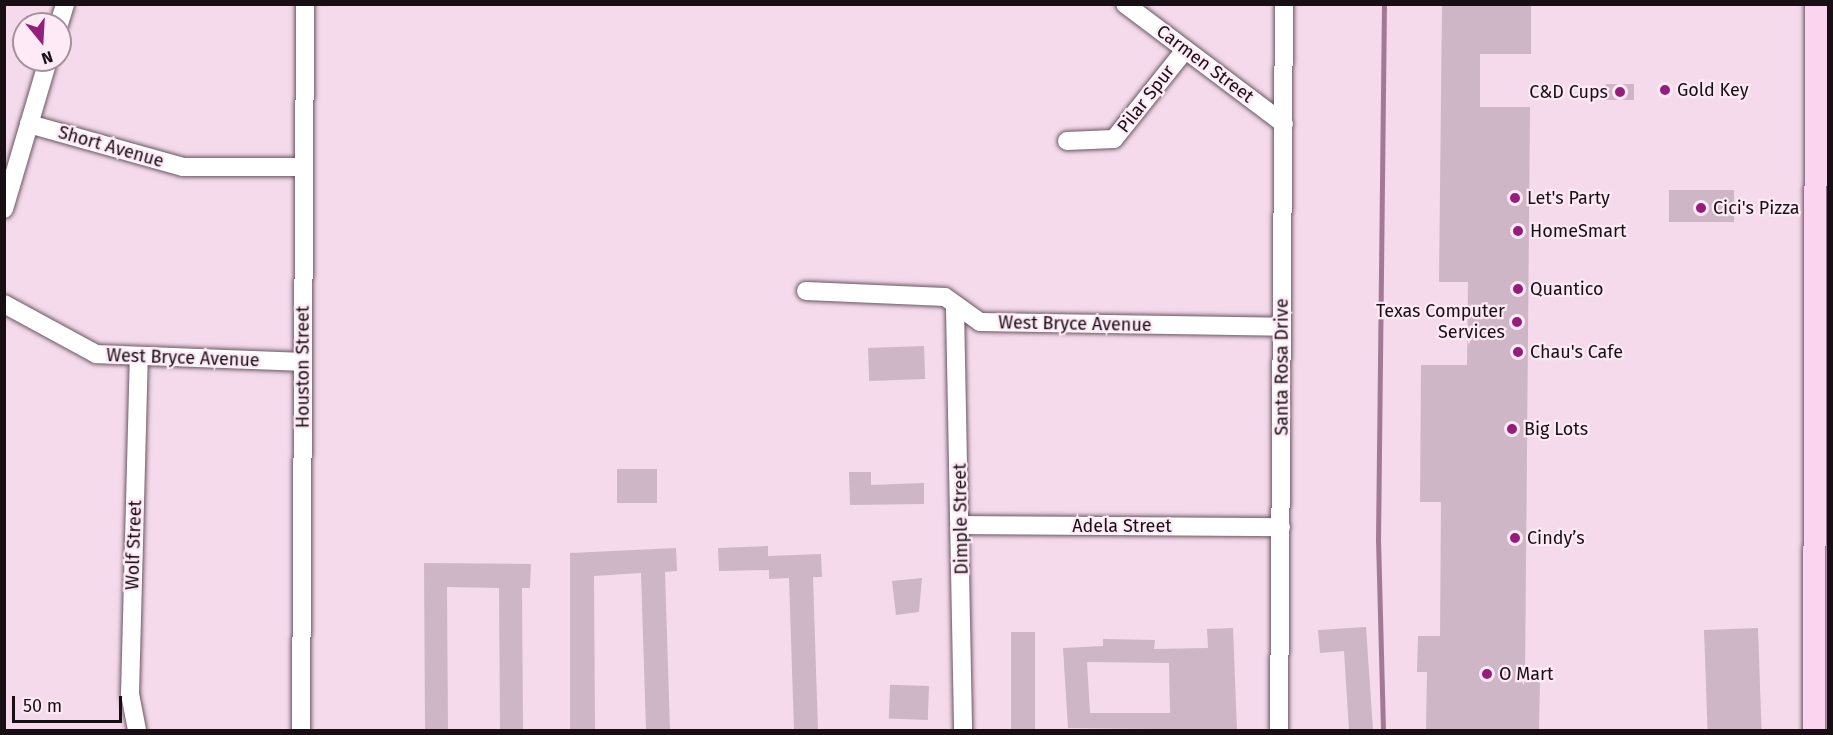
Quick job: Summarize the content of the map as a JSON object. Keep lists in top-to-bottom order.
{
  "streets": {
    "street": [
      "Carmen Street",
      "Pilar Spur",
      "Short Avenue",
      "West Bryce Avenue",
      "Houston Street",
      "Santa Rosa Drive",
      "Dimple Street",
      "Adela Street",
      "Wolf Street"
    ]
  },
  "crossings": [
    ["Carmen Street", "Pilar Spur"],
    ["Carmen Street", "Santa Rosa Drive"],
    ["Short Avenue", "Houston Street"],
    ["West Bryce Avenue", "Houston Street"],
    ["West Bryce Avenue", "Santa Rosa Drive"],
    ["West Bryce Avenue", "Dimple Street"],
    ["West Bryce Avenue", "Wolf Street"],
    ["Santa Rosa Drive", "Adela Street"],
    ["Dimple Street", "Adela Street"]
  ],
  "places": [
    "Gold Key",
    "C&D Cups",
    "Let's Party",
    "Cici's Pizza",
    "HomeSmart",
    "Quantico",
    "Texas Computer Services",
    "Chau's Cafe",
    "Big Lots",
    "Cindy’s",
    "O Mart"
  ],
  "scale_bar": "50 m",
  "north": "bottom"
}
